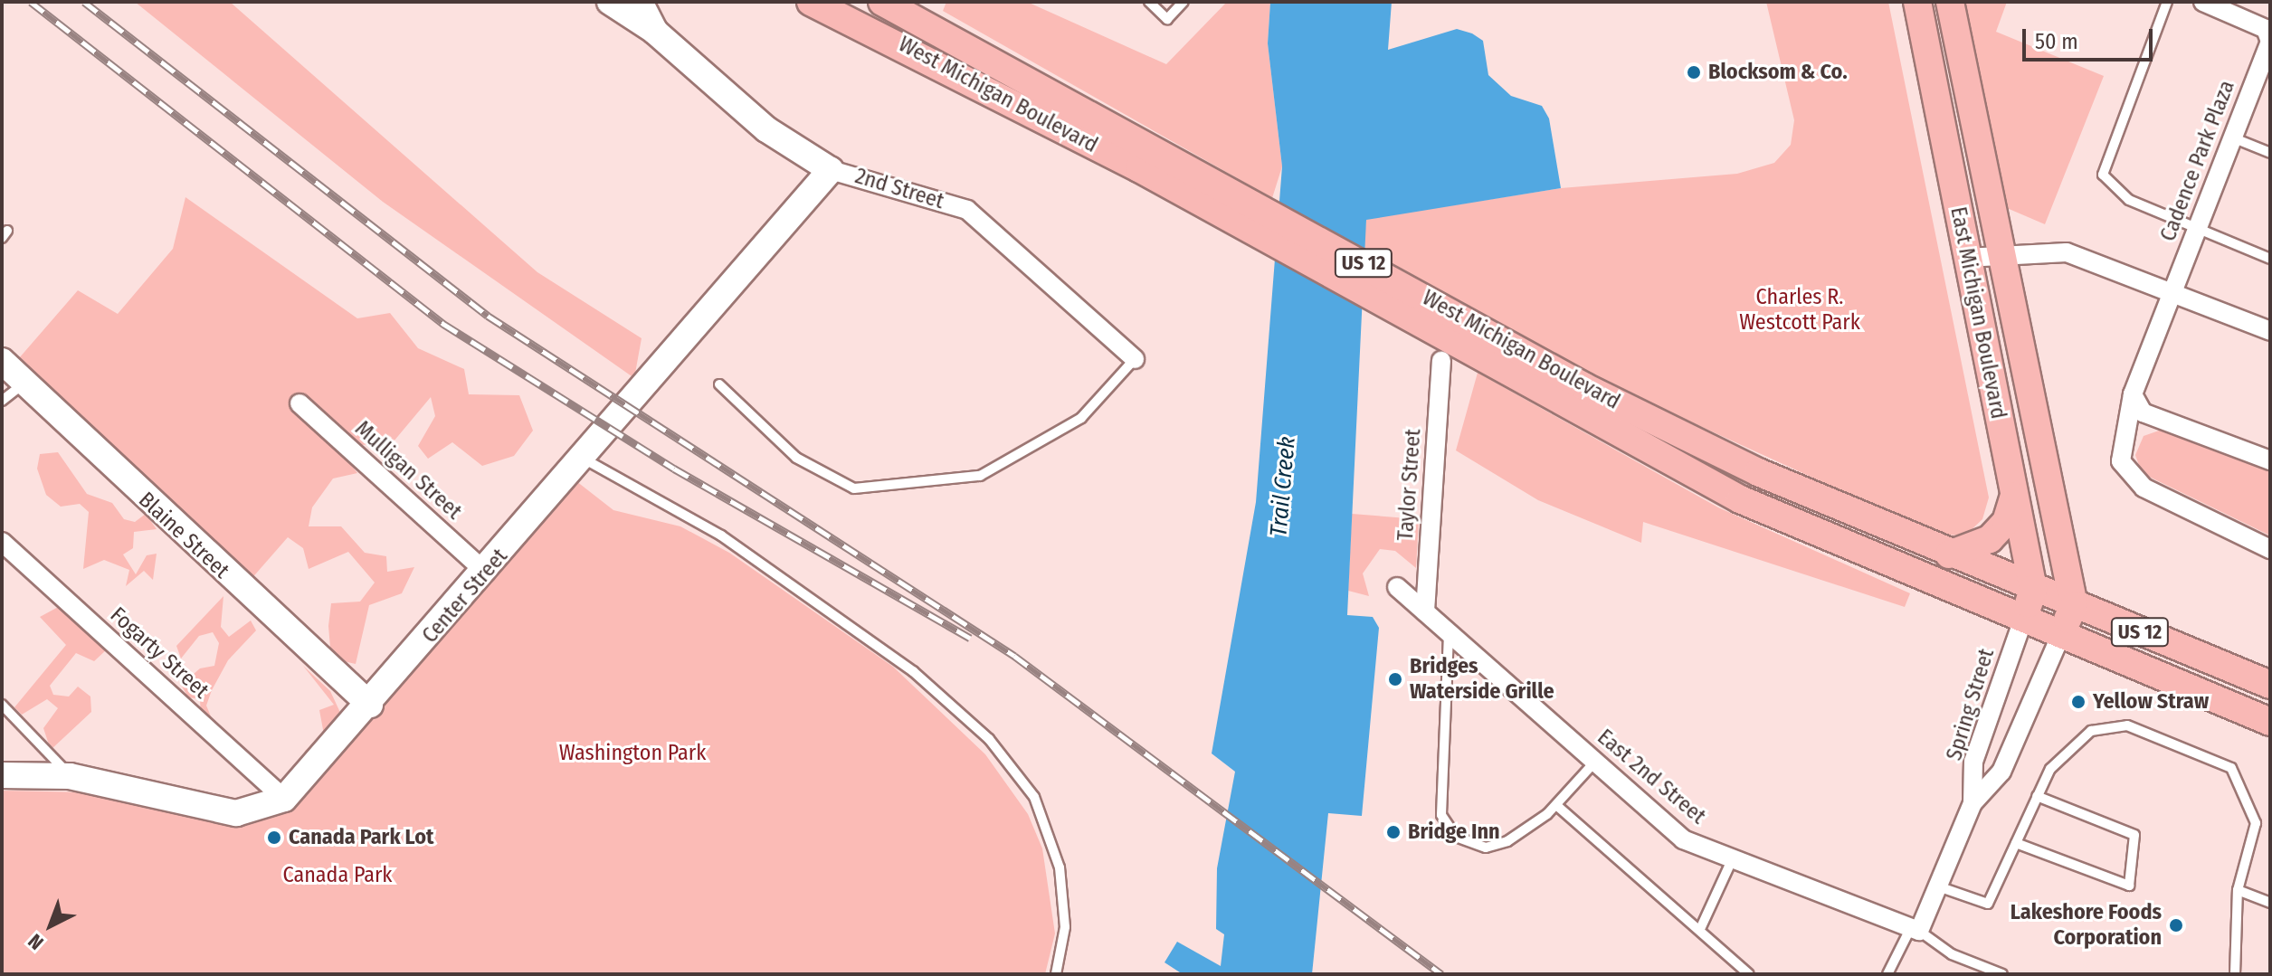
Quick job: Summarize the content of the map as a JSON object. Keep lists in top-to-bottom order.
{
  "streets": {
    "main road": ["West Michigan Boulevard", "US 12", "East Michigan Boulevard"],
    "street": [
      "Cadence Park Plaza",
      "2nd Street",
      "Mulligan Street",
      "Taylor Street",
      "Blaine Street",
      "Center Street",
      "Fogarty Street",
      "Spring Street",
      "East 2nd Street"
    ]
  },
  "crossings": [
    ["West Michigan Boulevard", "US 12"],
    ["West Michigan Boulevard", "East Michigan Boulevard"],
    ["West Michigan Boulevard", "Spring Street"],
    ["2nd Street", "Center Street"],
    ["US 12", "East Michigan Boulevard"],
    ["US 12", "Spring Street"],
    ["East Michigan Boulevard", "Spring Street"],
    ["Mulligan Street", "Center Street"],
    ["Taylor Street", "East 2nd Street"],
    ["Blaine Street", "Center Street"],
    ["Center Street", "Fogarty Street"],
    ["Spring Street", "East 2nd Street"]
  ],
  "water": ["Trail Creek"],
  "parks": ["Charles R. Westcott Park", "Washington Park", "Canada Park"],
  "places": [
    "Blocksom & Co.",
    "Bridges Waterside Grille",
    "Yellow Straw",
    "Bridge Inn",
    "Canada Park Lot",
    "Lakeshore Foods Corporation"
  ],
  "scale_bar": "50 m",
  "north": "bottom left"
}
